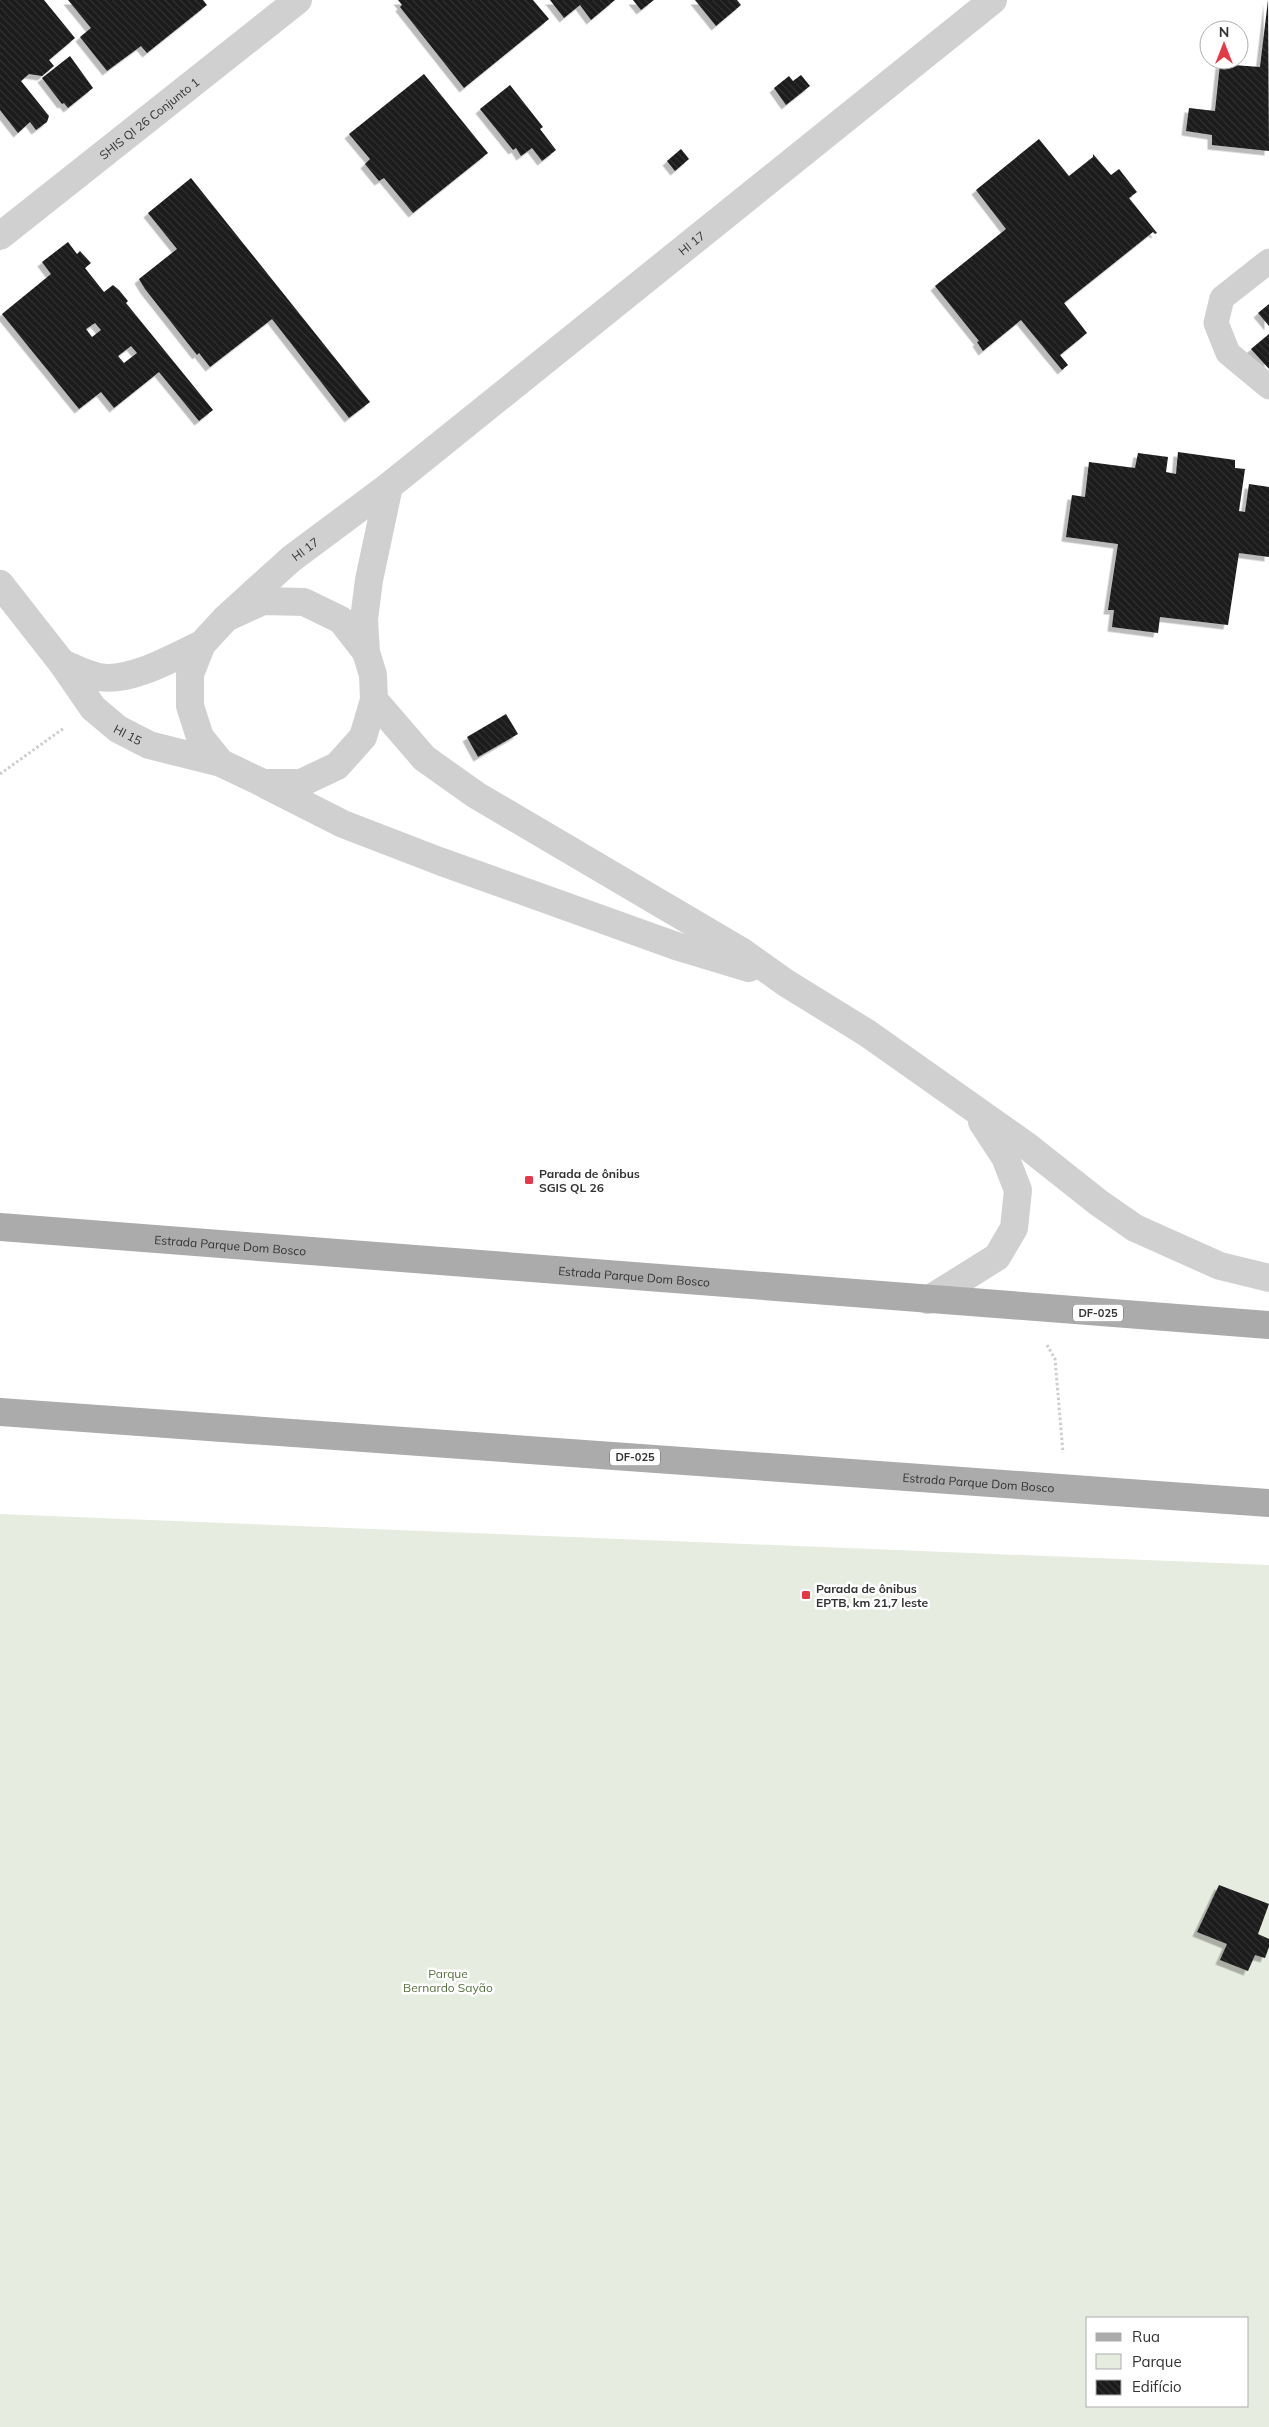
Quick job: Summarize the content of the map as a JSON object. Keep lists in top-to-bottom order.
{
  "streets": {
    "main road": ["Estrada Parque Dom Bosco", "DF-025"],
    "street": ["SHIS QI 26 Conjunto 1", "HI 17", "HI 15"]
  },
  "parks": ["Parque Bernardo Sayão"],
  "places": {
    "transit": ["Parada de ônibus SGIS QL 26", "Parada de ônibus EPTB, km 21,7 leste"]
  },
  "legend": ["Rua", "Parque", "Edifício"],
  "north": "top"
}
